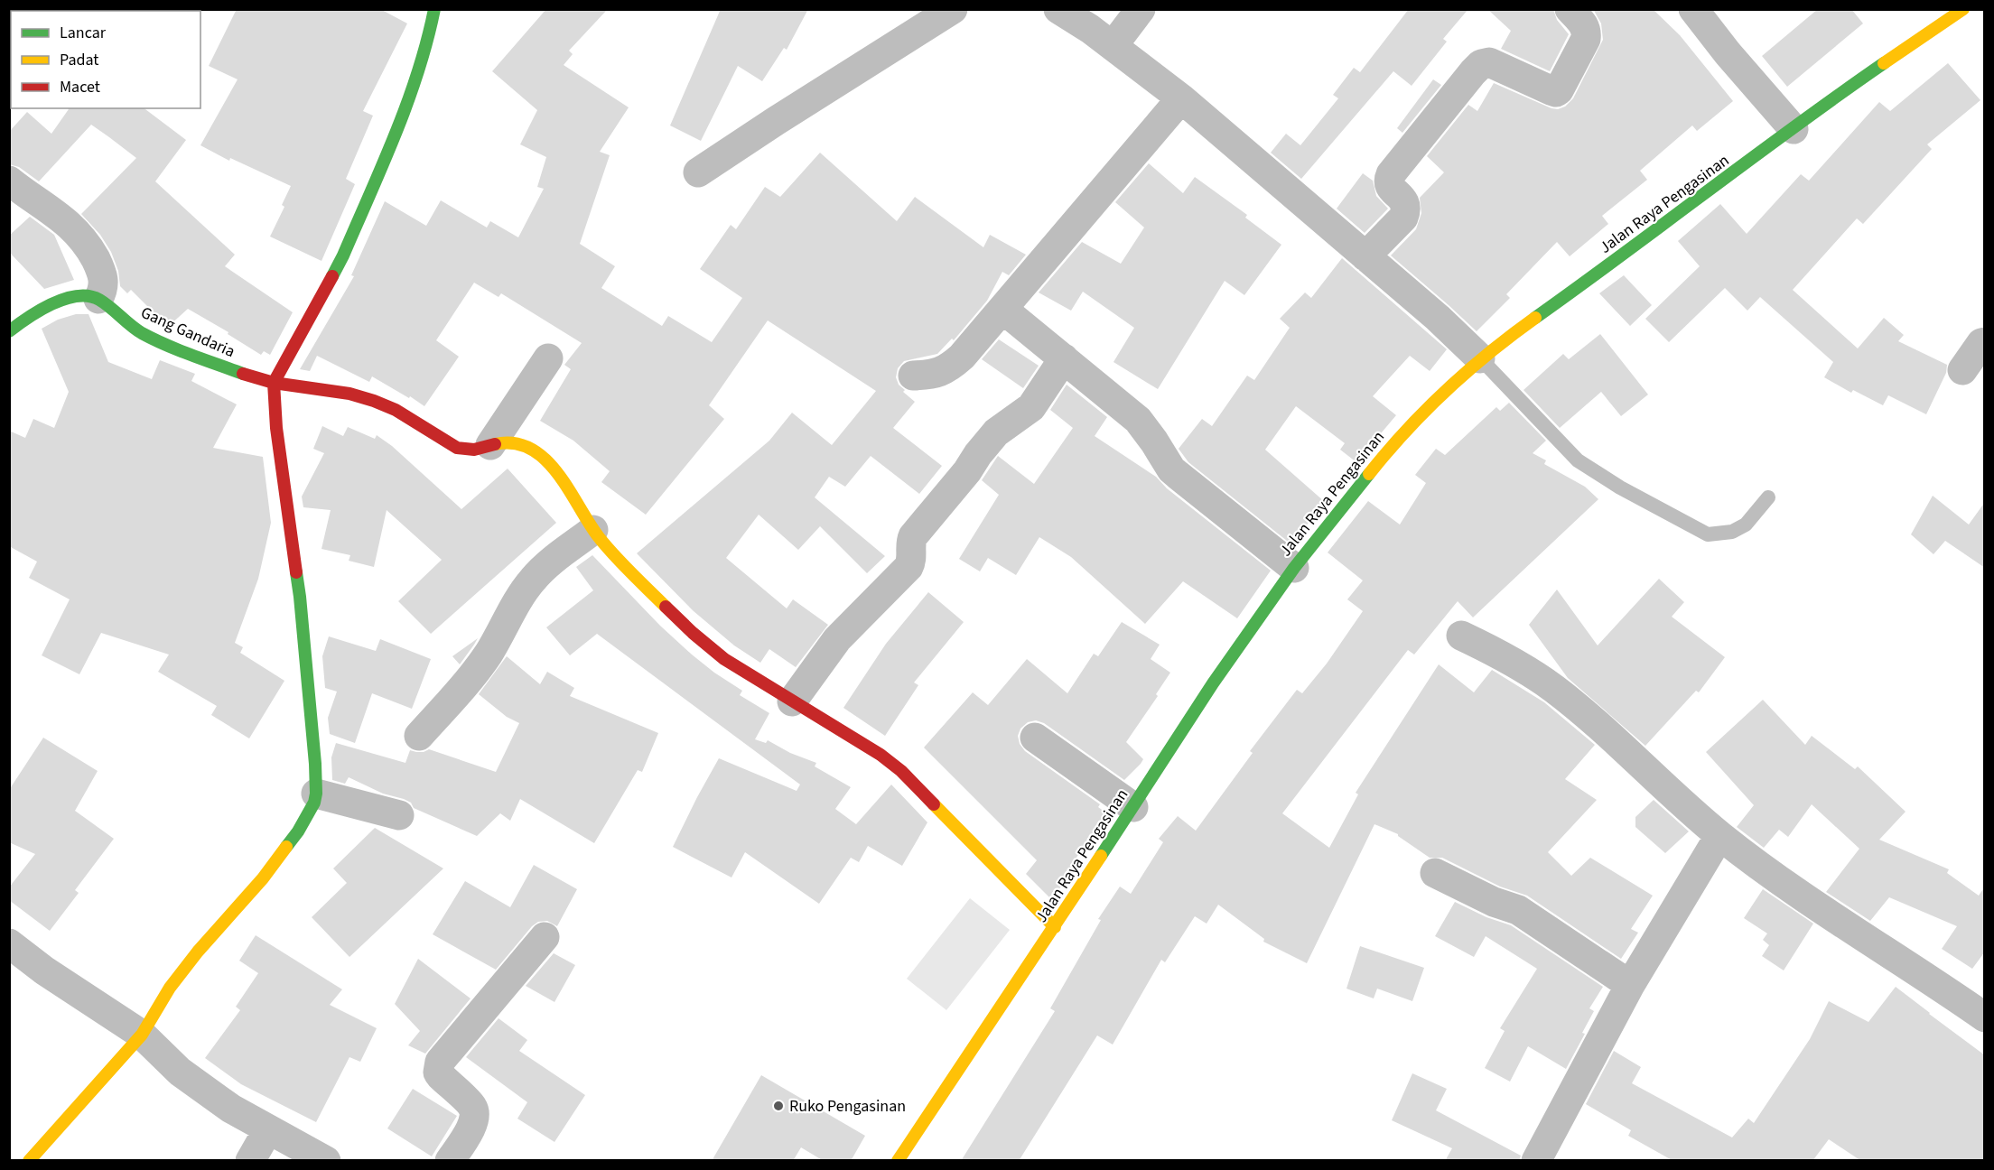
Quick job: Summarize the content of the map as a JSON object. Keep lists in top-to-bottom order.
{
  "streets": {
    "street": ["Jalan Raya Pengasinan", "Gang Gandaria"]
  },
  "crossings": [
    ["Jalan Raya Pengasinan", "Gang Gandaria"]
  ],
  "places": ["Ruko Pengasinan"],
  "legend": ["Lancar", "Padat", "Macet"]
}
